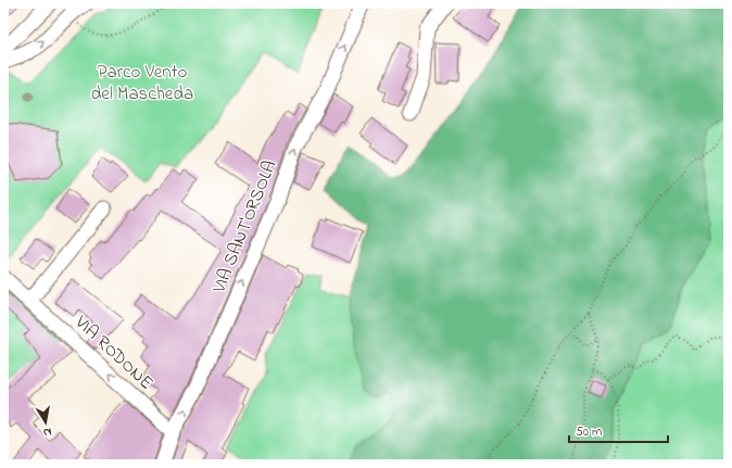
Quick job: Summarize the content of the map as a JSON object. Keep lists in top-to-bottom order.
{
  "streets": {
    "street": ["VIA SANT'ORSOLA", "VIA RODONE"]
  },
  "crossings": [
    ["VIA SANT'ORSOLA", "VIA RODONE"]
  ],
  "one_way": ["VIA SANT'ORSOLA", "VIA RODONE"],
  "parks": ["Parco Vento del Mascheda"],
  "scale_bar": "50 m",
  "north": "bottom"
}
